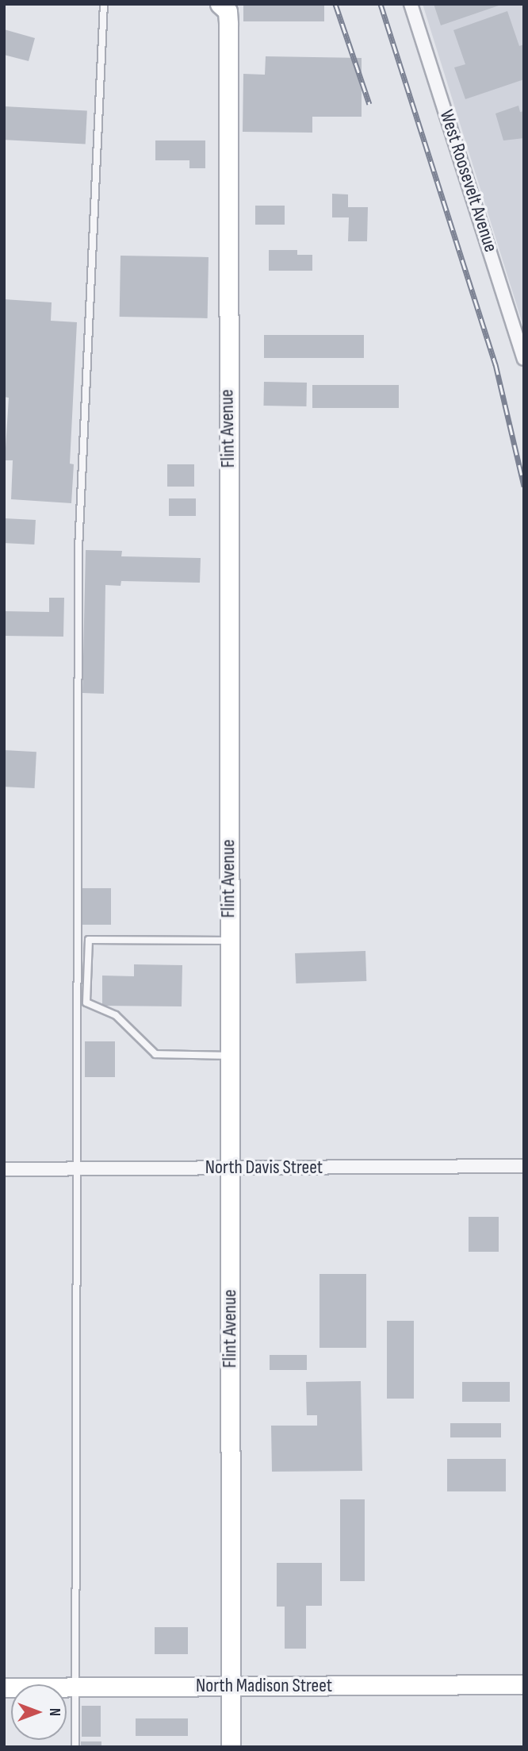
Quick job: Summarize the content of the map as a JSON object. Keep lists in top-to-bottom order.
{
  "streets": {
    "street": [
      "West Roosevelt Avenue",
      "Flint Avenue",
      "North Davis Street",
      "North Madison Street"
    ]
  },
  "crossings": [
    ["Flint Avenue", "North Davis Street"],
    ["Flint Avenue", "North Madison Street"]
  ],
  "north": "right"
}
